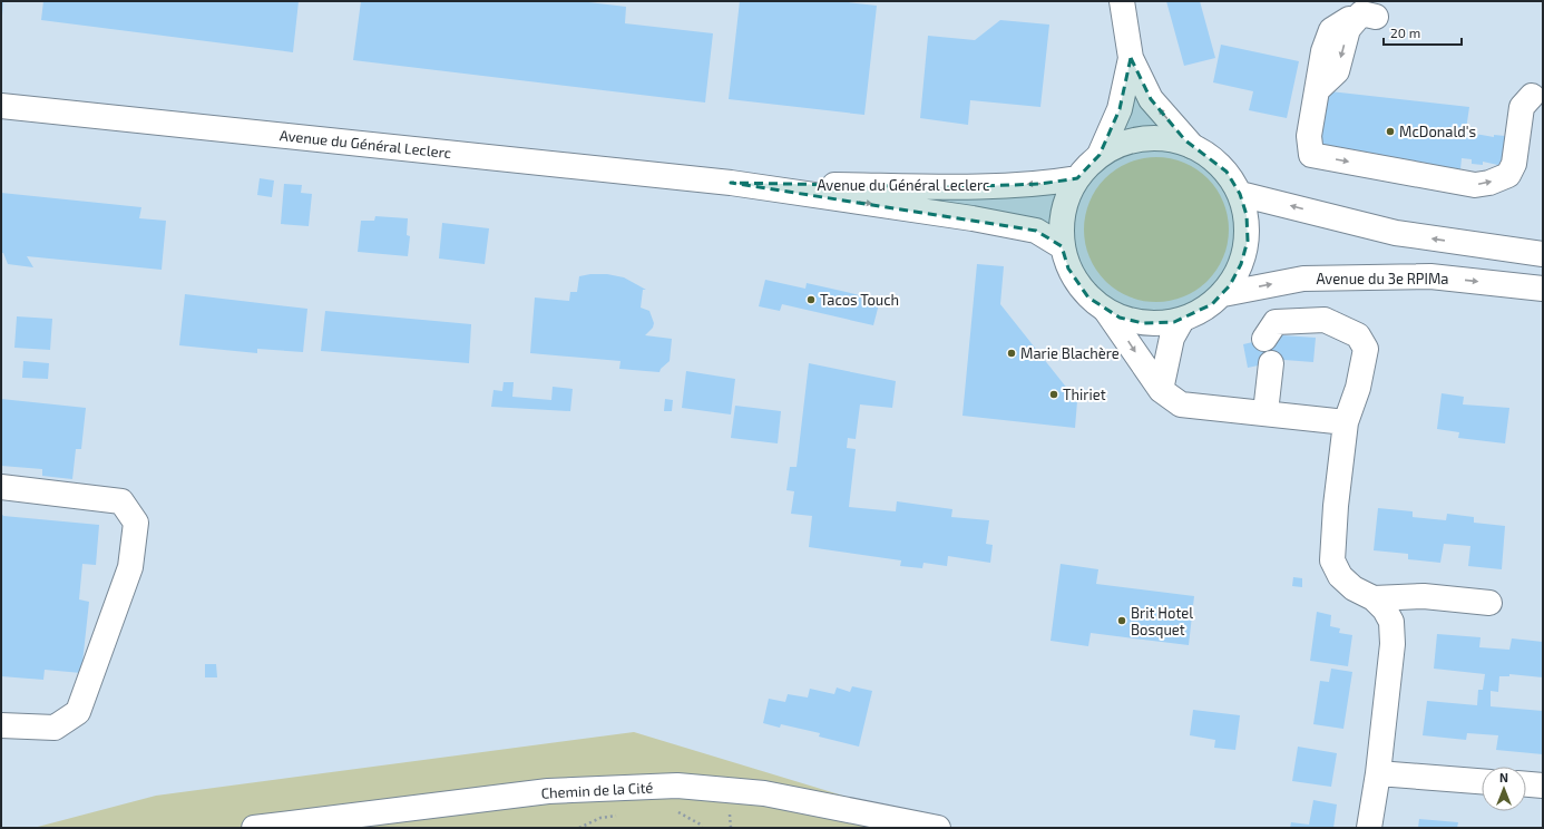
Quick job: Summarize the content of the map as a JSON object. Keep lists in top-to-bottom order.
{
  "streets": {
    "main road": ["Avenue du Général Leclerc", "Avenue du 3e RPIMa", "Chemin de la Cité"]
  },
  "places": [
    "McDonald's",
    "Tacos Touch",
    "Marie Blachère",
    "Thiriet",
    "Brit Hotel Bosquet"
  ],
  "scale_bar": "20 m",
  "north": "top"
}
